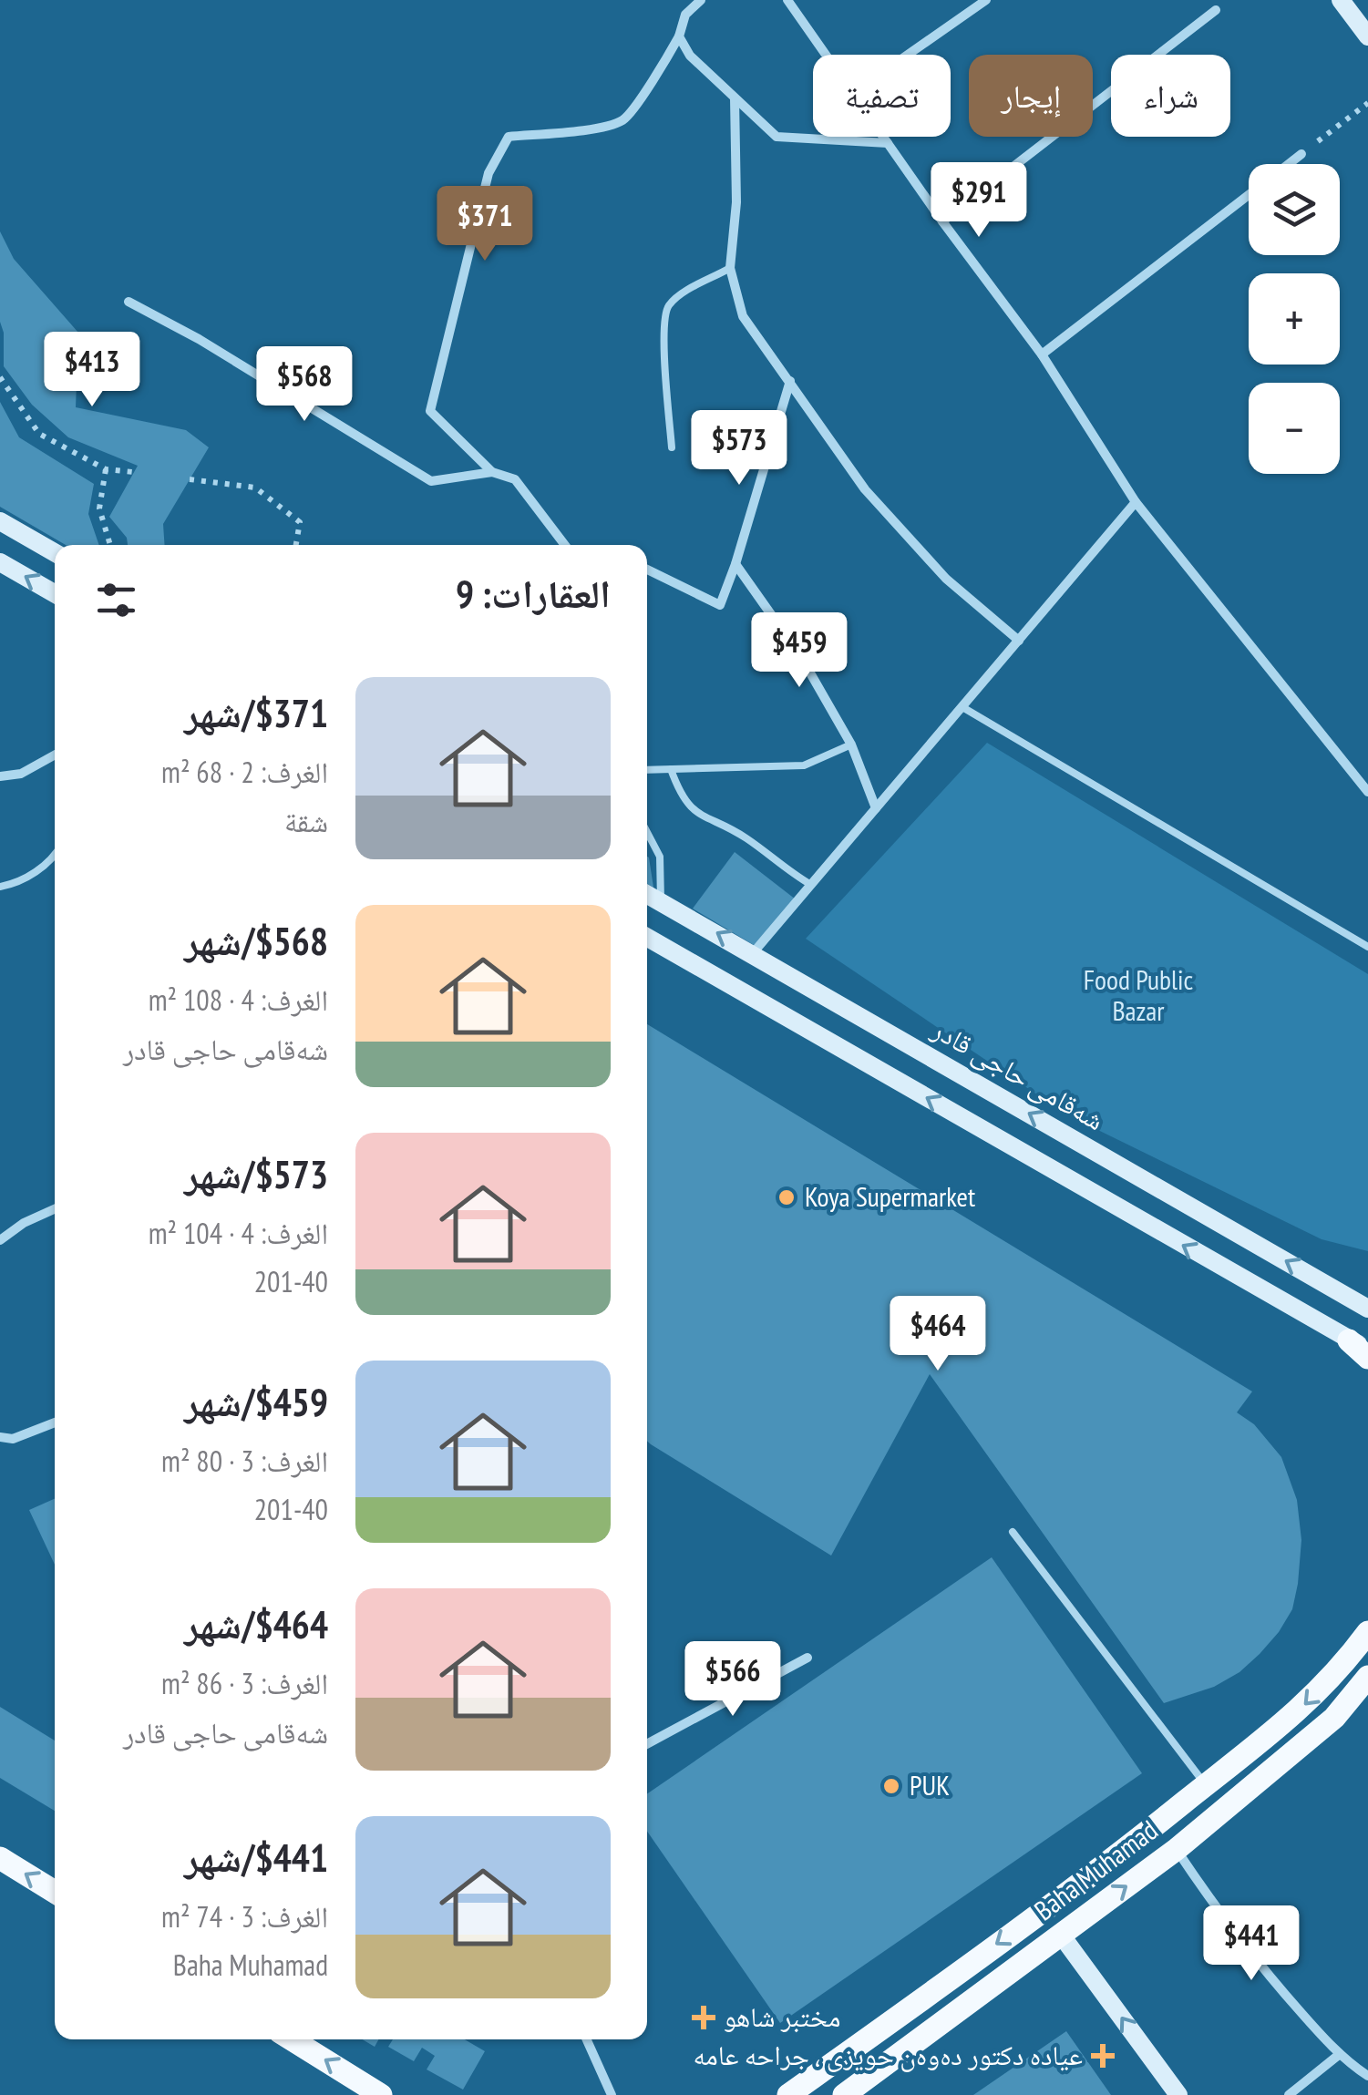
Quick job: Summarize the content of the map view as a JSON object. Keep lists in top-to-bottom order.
{
  "streets": {
    "main road": ["شەقامی حاجی قادر", "Baha Muhamad"]
  },
  "parks": ["Food Public Bazar"],
  "places": {
    "other": ["Koya Supermarket", "PUK"],
    "health": ["مختبر شاهو", "عیادە دکتور دەوەن حویزی ، جراحە عامە"]
  },
  "page": {
    "chip": ["شراء", "إيجار", "تصفية"],
    "price": [
      "$291",
      "$371",
      "$413",
      "$568",
      "$573",
      "$459",
      "$464",
      "$566",
      "$441"
    ],
    "map_buttons": ["+", "−"],
    "heading": "العقارات: 9",
    "list": [
      {
        "name": "$371/شهر",
        "note": "الغرف: 2 · 68 m² · شقة"
      },
      {
        "name": "$568/شهر",
        "note": "الغرف: 4 · 108 m² · شەقامی حاجی قادر"
      },
      {
        "name": "$573/شهر",
        "note": "الغرف: 4 · 104 m² · 201-40"
      },
      {
        "name": "$459/شهر",
        "note": "الغرف: 3 · 80 m² · 201-40"
      },
      {
        "name": "$464/شهر",
        "note": "الغرف: 3 · 86 m² · شەقامی حاجی قادر"
      },
      {
        "name": "$441/شهر",
        "note": "الغرف: 3 · 74 m² · Baha Muhamad"
      }
    ]
  }
}
